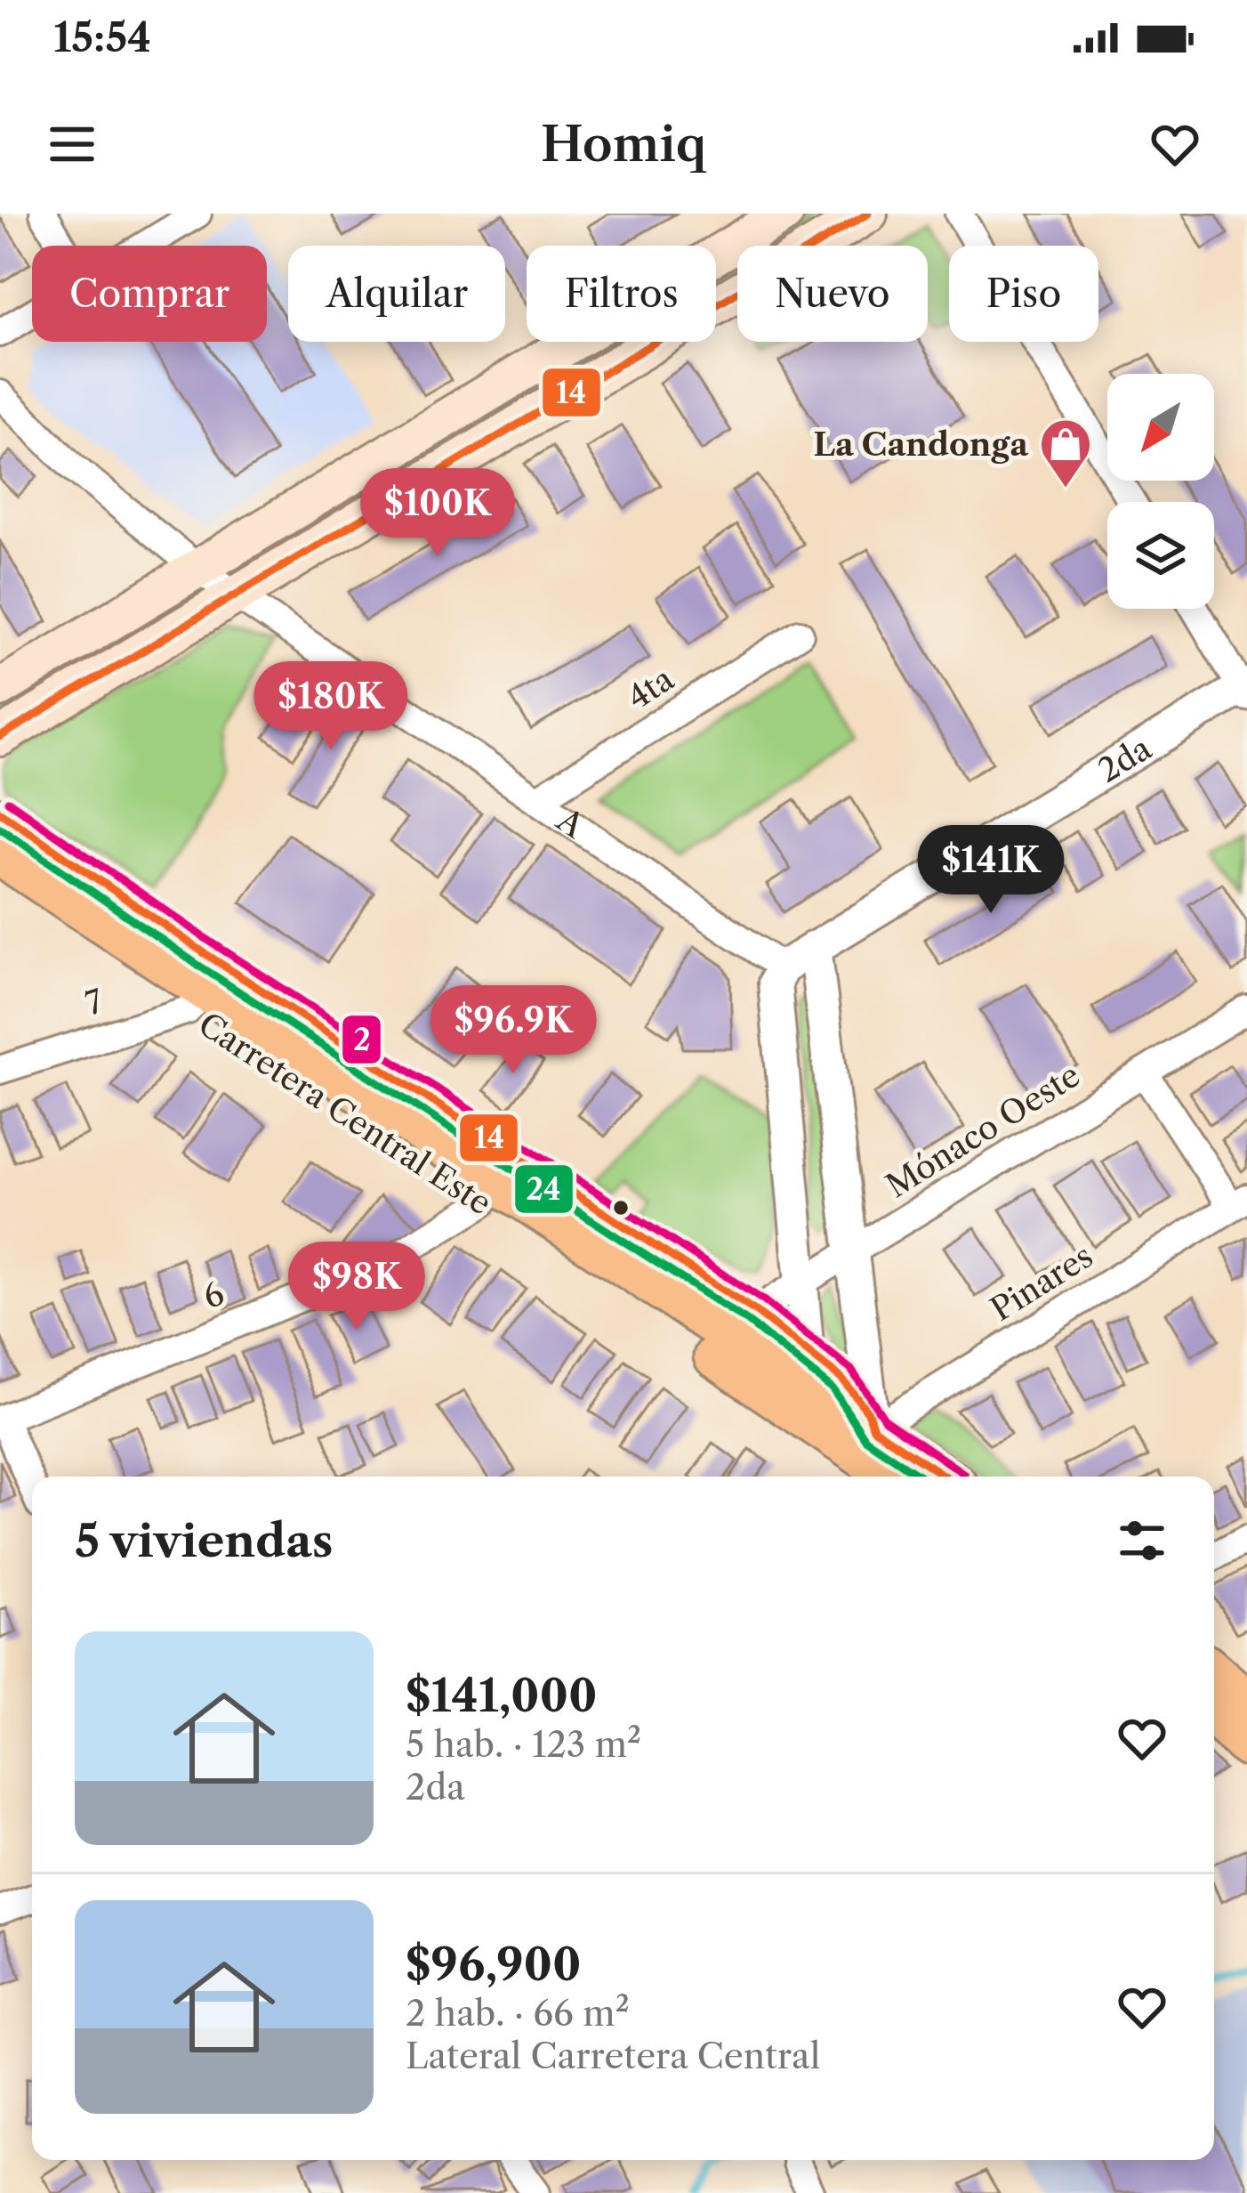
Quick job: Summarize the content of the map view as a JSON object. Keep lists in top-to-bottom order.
{
  "streets": {
    "main road": ["Carretera Central Este"],
    "street": [
      "4ta",
      "2da",
      "A",
      "7",
      "Mónaco Oeste",
      "Pinares",
      "6"
    ]
  },
  "crossings": [
    ["4ta", "A"],
    ["2da", "A"],
    ["7", "Carretera Central Este"],
    ["Carretera Central Este", "Pinares"],
    ["Carretera Central Este", "6"]
  ],
  "places": {
    "shop": ["La Candonga"]
  },
  "lines": ["transit line 14", "transit line 2", "transit line 24"],
  "north": "bottom left",
  "page": {
    "status": "15:54",
    "header": "Homiq",
    "chip": [
      "Comprar",
      "Alquilar",
      "Filtros",
      "Nuevo",
      "Piso"
    ],
    "price": [
      "$100K",
      "$180K",
      "$141K",
      "$96.9K",
      "$98K"
    ],
    "heading": "5 viviendas",
    "list": [
      {
        "name": "$141,000",
        "note": "5 hab. · 123 m² · 2da"
      },
      {
        "name": "$96,900",
        "note": "2 hab. · 66 m² · Lateral Carretera Central"
      }
    ]
  }
}
